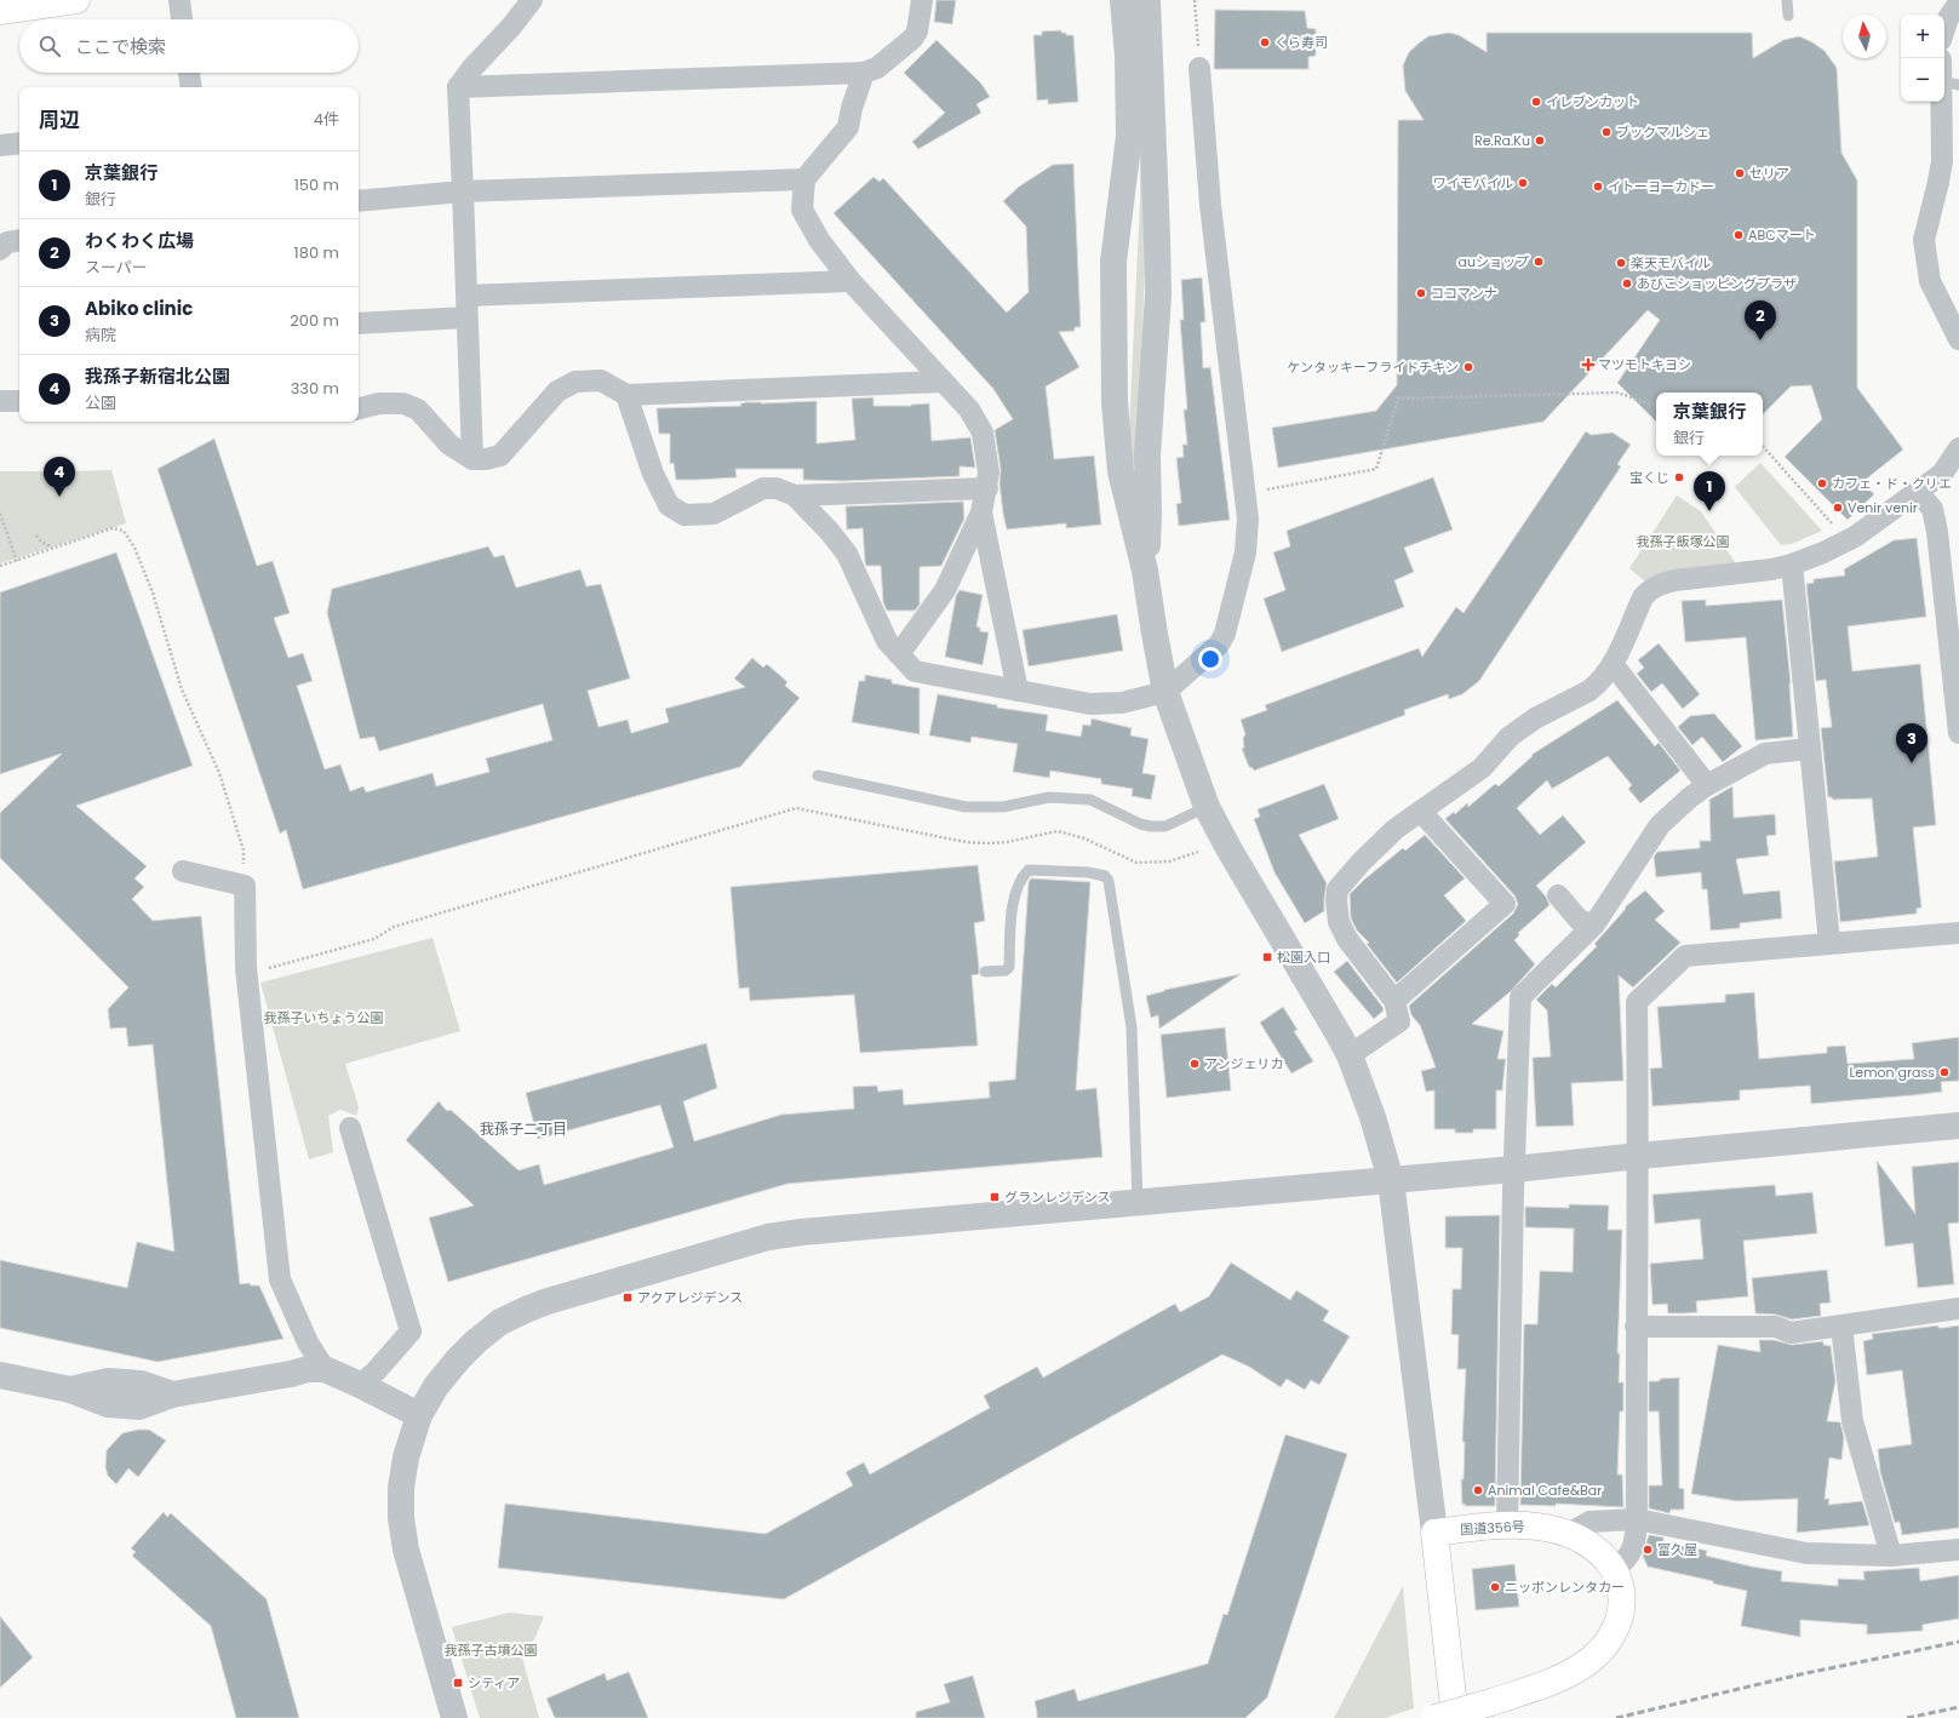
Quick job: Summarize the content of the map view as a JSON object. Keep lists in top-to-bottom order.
{
  "streets": {
    "highway": ["国道356号"]
  },
  "districts": ["我孫子二丁目"],
  "parks": ["我孫子飯塚公園", "我孫子いちょう公園", "我孫子古墳公園"],
  "places": {
    "other": [
      "くら寿司",
      "イレブンカット",
      "ブックマルシェ",
      "Re.Ra.Ku",
      "セリア",
      "ワイモバイル",
      "イトーヨーカドー",
      "ABCマート",
      "auショップ",
      "楽天モバイル",
      "あびこショッピングプラザ",
      "ココマンナ",
      "ケンタッキーフライドチキン",
      "宝くじ",
      "カフェ・ド・クリエ",
      "Venir venir",
      "アンジェリカ",
      "Lemon grass",
      "Animal Cafe&Bar",
      "富久屋",
      "ニッポンレンタカー"
    ],
    "health": ["マツモトキヨシ"],
    "transit": [
      "松園入口",
      "グランレジデンス",
      "アクアレジデンス",
      "シティア"
    ]
  },
  "north": "top",
  "page": {
    "map_buttons": ["+", "−"],
    "search": "ここで検索",
    "heading": ["周辺", "4件"],
    "list": [
      {
        "mark": "1",
        "name": "京葉銀行",
        "note": "銀行",
        "value": "150 m"
      },
      {
        "mark": "2",
        "name": "わくわく広場",
        "note": "スーパー",
        "value": "180 m"
      },
      {
        "mark": "3",
        "name": "Abiko clinic",
        "note": "病院",
        "value": "200 m"
      },
      {
        "mark": "4",
        "name": "我孫子新宿北公園",
        "note": "公園",
        "value": "330 m"
      }
    ],
    "pins": [
      "2",
      "4",
      "1",
      "3"
    ],
    "popup": ["京葉銀行", "銀行"]
  }
}
